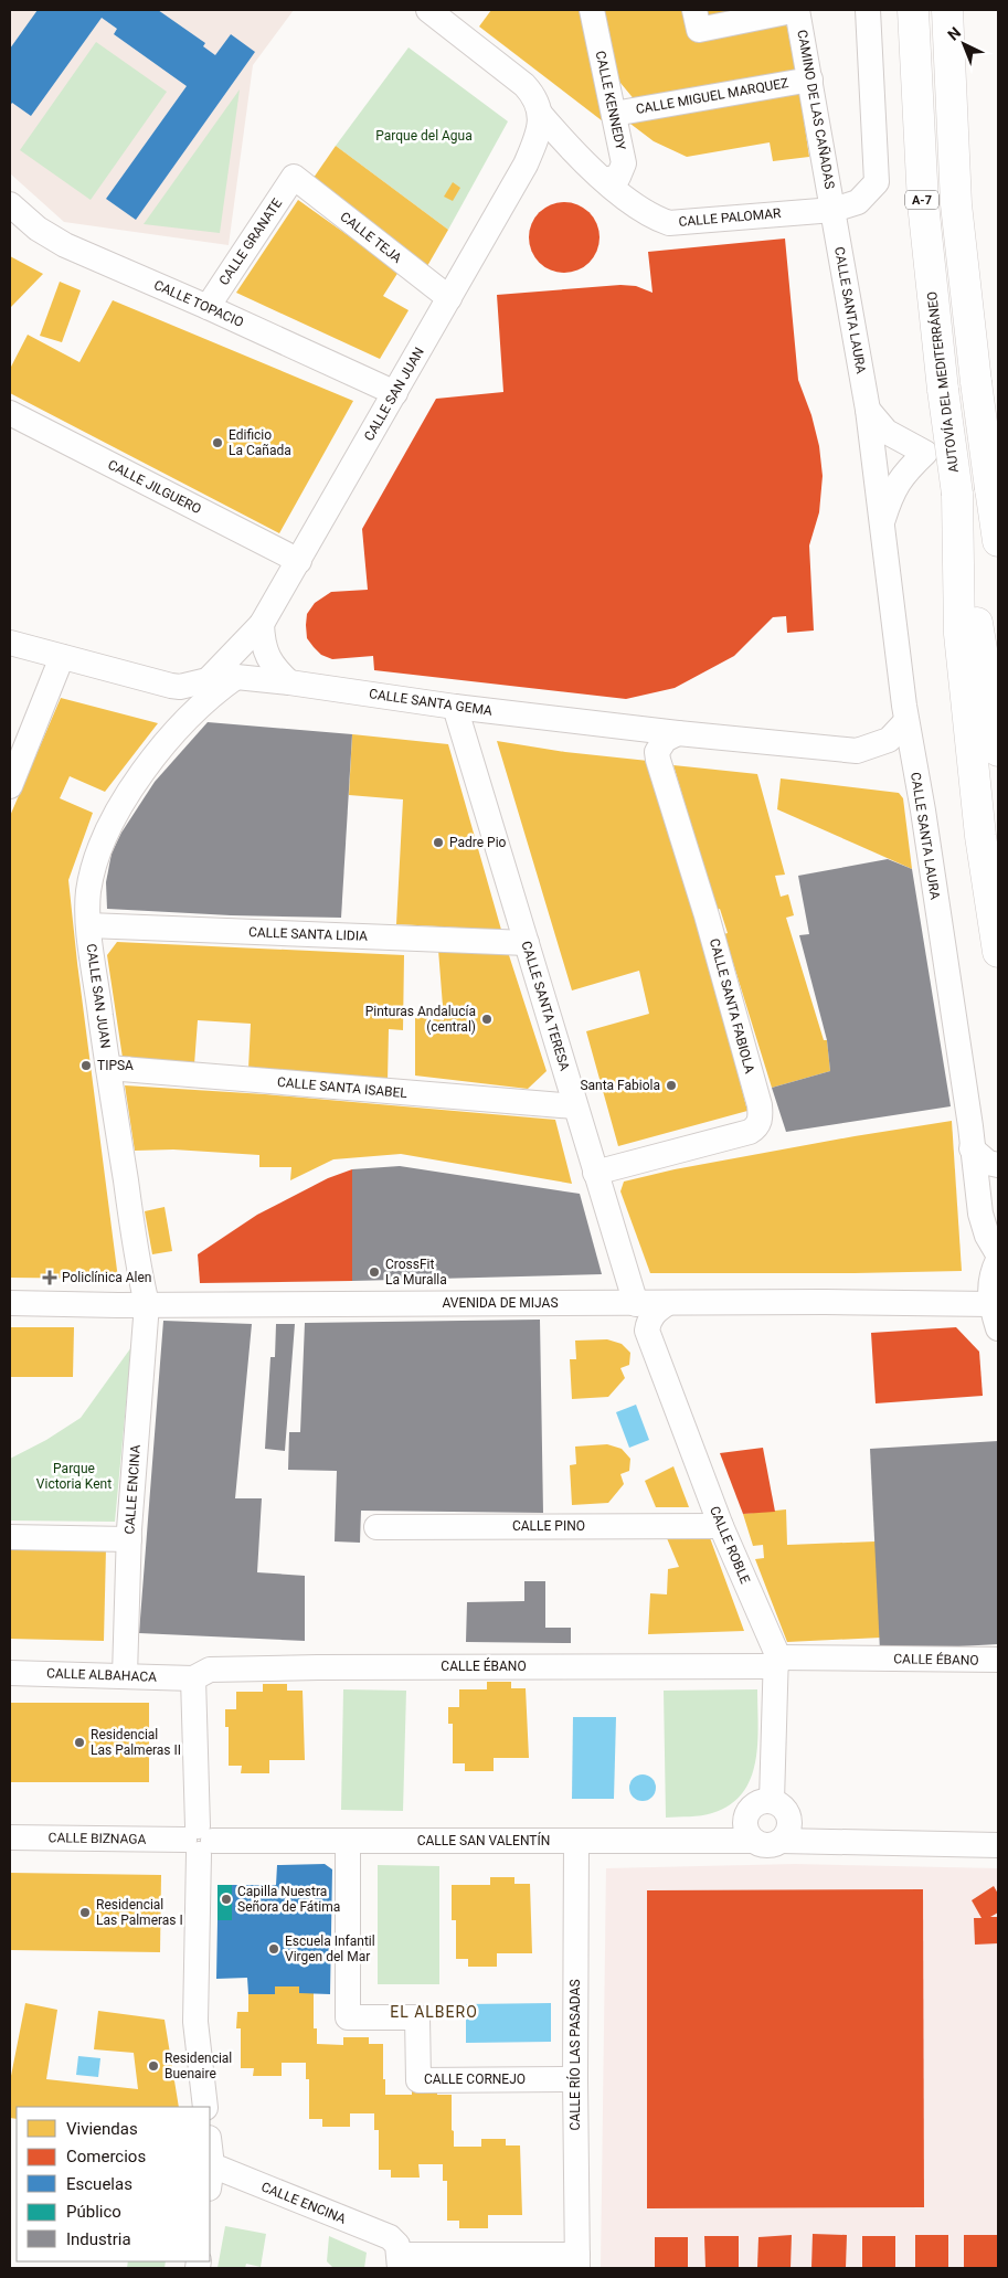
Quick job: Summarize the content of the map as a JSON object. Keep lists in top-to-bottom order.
{
  "streets": {
    "highway": ["A-7", "AUTOVÍA DEL MEDITERRÁNEO"],
    "street": [
      "CALLE MIGUEL MARQUEZ",
      "CALLE KENNEDY",
      "CAMINO DE LAS CAÑADAS",
      "CALLE PALOMAR",
      "CALLE TEJA",
      "CALLE GRANATE",
      "CALLE TOPACIO",
      "CALLE SANTA LAURA",
      "CALLE SAN JUAN",
      "CALLE JILGUERO",
      "CALLE SANTA GEMA",
      "CALLE SANTA LIDIA",
      "CALLE SANTA TERESA",
      "CALLE SANTA FABIOLA",
      "CALLE SANTA ISABEL",
      "AVENIDA DE MIJAS",
      "CALLE ENCINA",
      "CALLE PINO",
      "CALLE ROBLE",
      "CALLE ÉBANO",
      "CALLE ALBAHACA",
      "CALLE BIZNAGA",
      "CALLE SAN VALENTÍN",
      "CALLE RÍO LAS PASADAS",
      "CALLE CORNEJO"
    ]
  },
  "crossings": [
    ["CALLE MIGUEL MARQUEZ", "CALLE KENNEDY"],
    ["CALLE MIGUEL MARQUEZ", "CAMINO DE LAS CAÑADAS"],
    ["CALLE KENNEDY", "CALLE PALOMAR"],
    ["CAMINO DE LAS CAÑADAS", "CALLE PALOMAR"],
    ["CAMINO DE LAS CAÑADAS", "CALLE SANTA LAURA"],
    ["CALLE PALOMAR", "CALLE SANTA LAURA"],
    ["CALLE TEJA", "CALLE GRANATE"],
    ["CALLE TEJA", "CALLE SAN JUAN"],
    ["CALLE GRANATE", "CALLE TOPACIO"],
    ["CALLE TOPACIO", "CALLE SAN JUAN"],
    ["CALLE SANTA LAURA", "CALLE SANTA GEMA"],
    ["CALLE SAN JUAN", "CALLE JILGUERO"],
    ["CALLE SAN JUAN", "CALLE SANTA GEMA"],
    ["CALLE SAN JUAN", "CALLE SANTA LIDIA"],
    ["CALLE SAN JUAN", "CALLE SANTA ISABEL"],
    ["CALLE SAN JUAN", "AVENIDA DE MIJAS"],
    ["CALLE SAN JUAN", "CALLE ENCINA"],
    ["CALLE SANTA GEMA", "CALLE SANTA TERESA"],
    ["CALLE SANTA GEMA", "CALLE SANTA FABIOLA"],
    ["CALLE SANTA LIDIA", "CALLE SANTA TERESA"],
    ["CALLE SANTA TERESA", "CALLE SANTA FABIOLA"],
    ["CALLE SANTA TERESA", "CALLE SANTA ISABEL"],
    ["CALLE SANTA TERESA", "AVENIDA DE MIJAS"],
    ["AVENIDA DE MIJAS", "CALLE ENCINA"],
    ["AVENIDA DE MIJAS", "CALLE ROBLE"],
    ["CALLE ENCINA", "CALLE ALBAHACA"],
    ["CALLE PINO", "CALLE ROBLE"],
    ["CALLE ROBLE", "CALLE ÉBANO"],
    ["CALLE ROBLE", "CALLE SAN VALENTÍN"],
    ["CALLE ÉBANO", "CALLE ALBAHACA"],
    ["CALLE BIZNAGA", "CALLE SAN VALENTÍN"],
    ["CALLE SAN VALENTÍN", "CALLE RÍO LAS PASADAS"],
    ["CALLE SAN VALENTÍN", "CALLE CORNEJO"],
    ["CALLE RÍO LAS PASADAS", "CALLE CORNEJO"]
  ],
  "districts": ["EL ALBERO"],
  "parks": ["Parque del Agua", "Parque Victoria Kent"],
  "places": {
    "other": [
      "Edificio La Cañada",
      "Padre Pio",
      "Pinturas Andalucía (central)",
      "TIPSA",
      "Santa Fabiola",
      "CrossFit La Muralla",
      "Residencial Las Palmeras II",
      "Capilla Nuestra Señora de Fátima",
      "Residencial Las Palmeras I",
      "Escuela Infantil Virgen del Mar",
      "Residencial Buenaire"
    ],
    "health": ["Policlínica Alen"]
  },
  "legend": [
    "Viviendas",
    "Comercios",
    "Escuelas",
    "Público",
    "Industria"
  ],
  "north": "top left"
}
